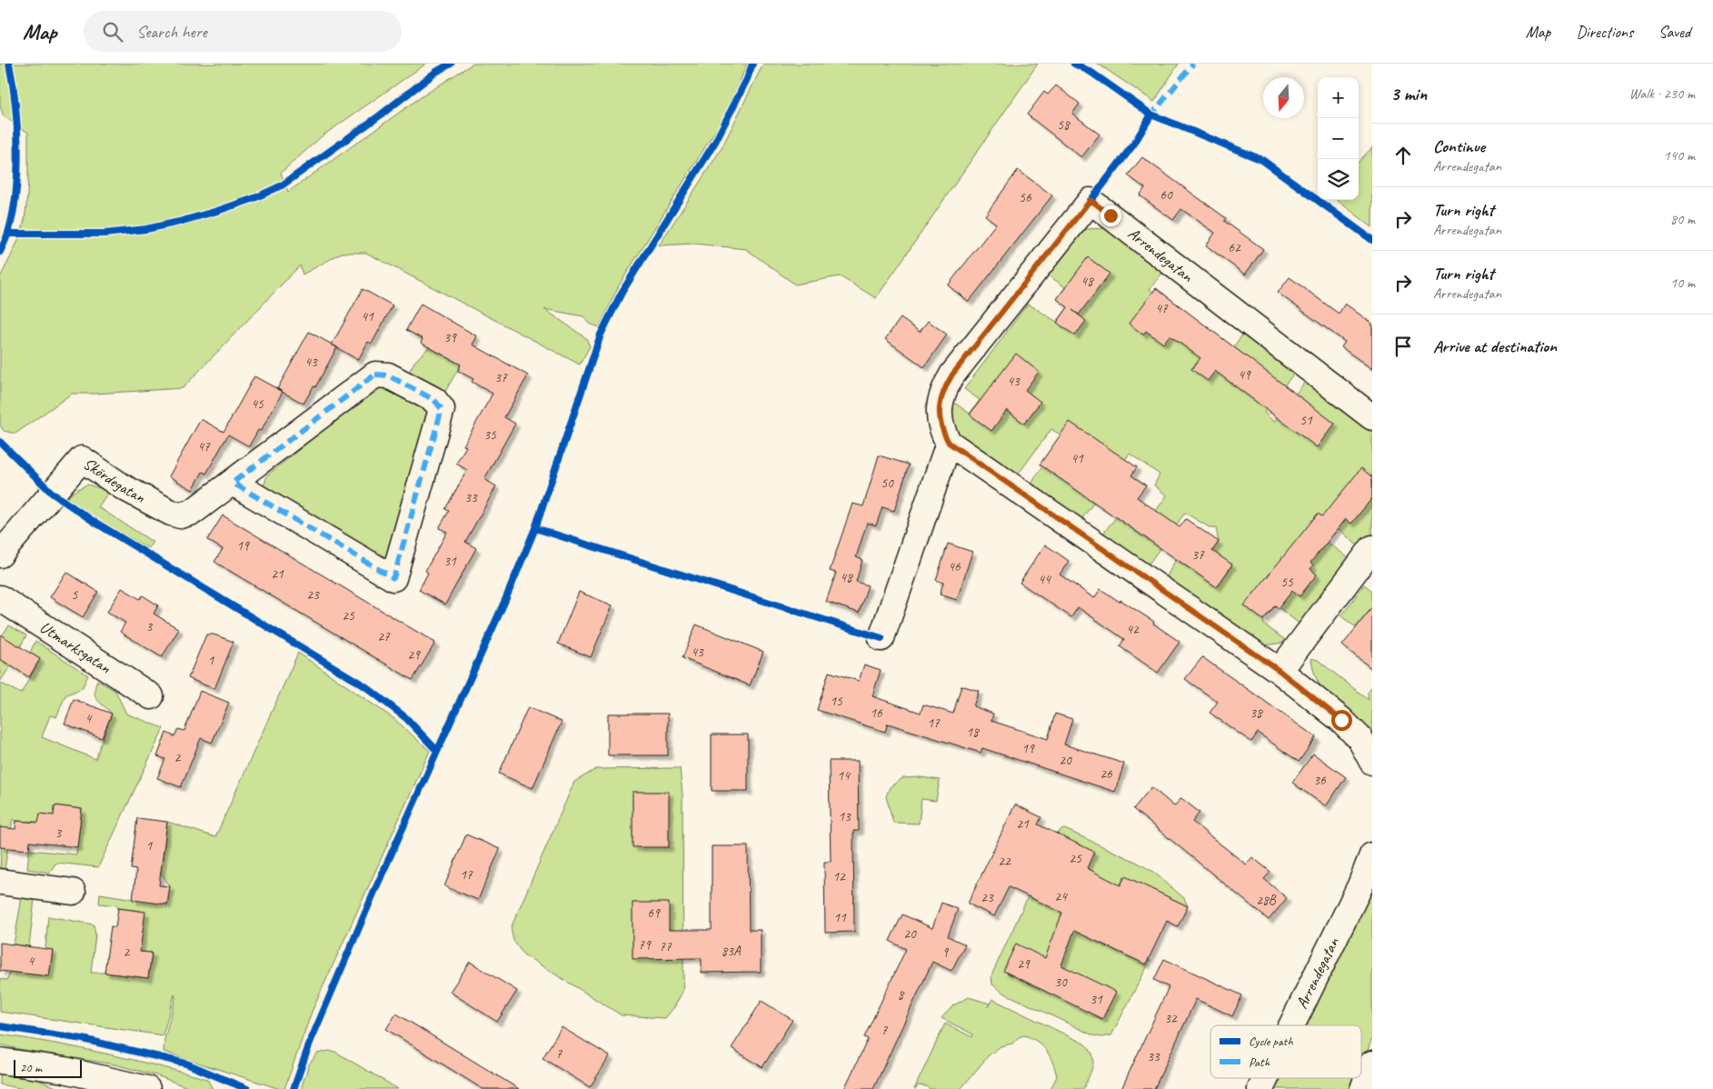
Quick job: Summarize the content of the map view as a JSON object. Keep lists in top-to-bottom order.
{
  "streets": {
    "street": ["Arrendegatan", "Skördegatan", "Utmarksgatan"]
  },
  "house_numbers": [
    "58",
    "60",
    "56",
    "62",
    "48",
    "47",
    "41",
    "39",
    "43",
    "49",
    "37",
    "43",
    "45",
    "51",
    "35",
    "47",
    "41",
    "50",
    "33",
    "19",
    "37",
    "31",
    "46",
    "21",
    "48",
    "44",
    "55",
    "5",
    "23",
    "25",
    "3",
    "42",
    "27",
    "43",
    "29",
    "1",
    "15",
    "16",
    "38",
    "4",
    "17",
    "18",
    "19",
    "2",
    "20",
    "26",
    "14",
    "36",
    "13",
    "21",
    "3",
    "1",
    "25",
    "22",
    "17",
    "12",
    "24",
    "23",
    "28B",
    "69",
    "11",
    "20",
    "79",
    "77",
    "83A",
    "2",
    "9",
    "4",
    "29",
    "30",
    "8",
    "31",
    "32",
    "7",
    "7",
    "33"
  ],
  "legend": ["Cycle path", "Path"],
  "scale_bar": "20 m",
  "north": "bottom",
  "page": {
    "header": "Map",
    "search": "Search here",
    "nav": ["Map", "Directions", "Saved"],
    "heading": ["3 min", "Walk · 230 m"],
    "map_buttons": ["+", "−"],
    "list": [
      ["Continue", "Arrendegatan", "140 m"],
      ["Turn right", "Arrendegatan", "80 m"],
      ["Turn right", "Arrendegatan", "10 m"],
      "Arrive at destination"
    ],
    "scale": "20 m"
  }
}
